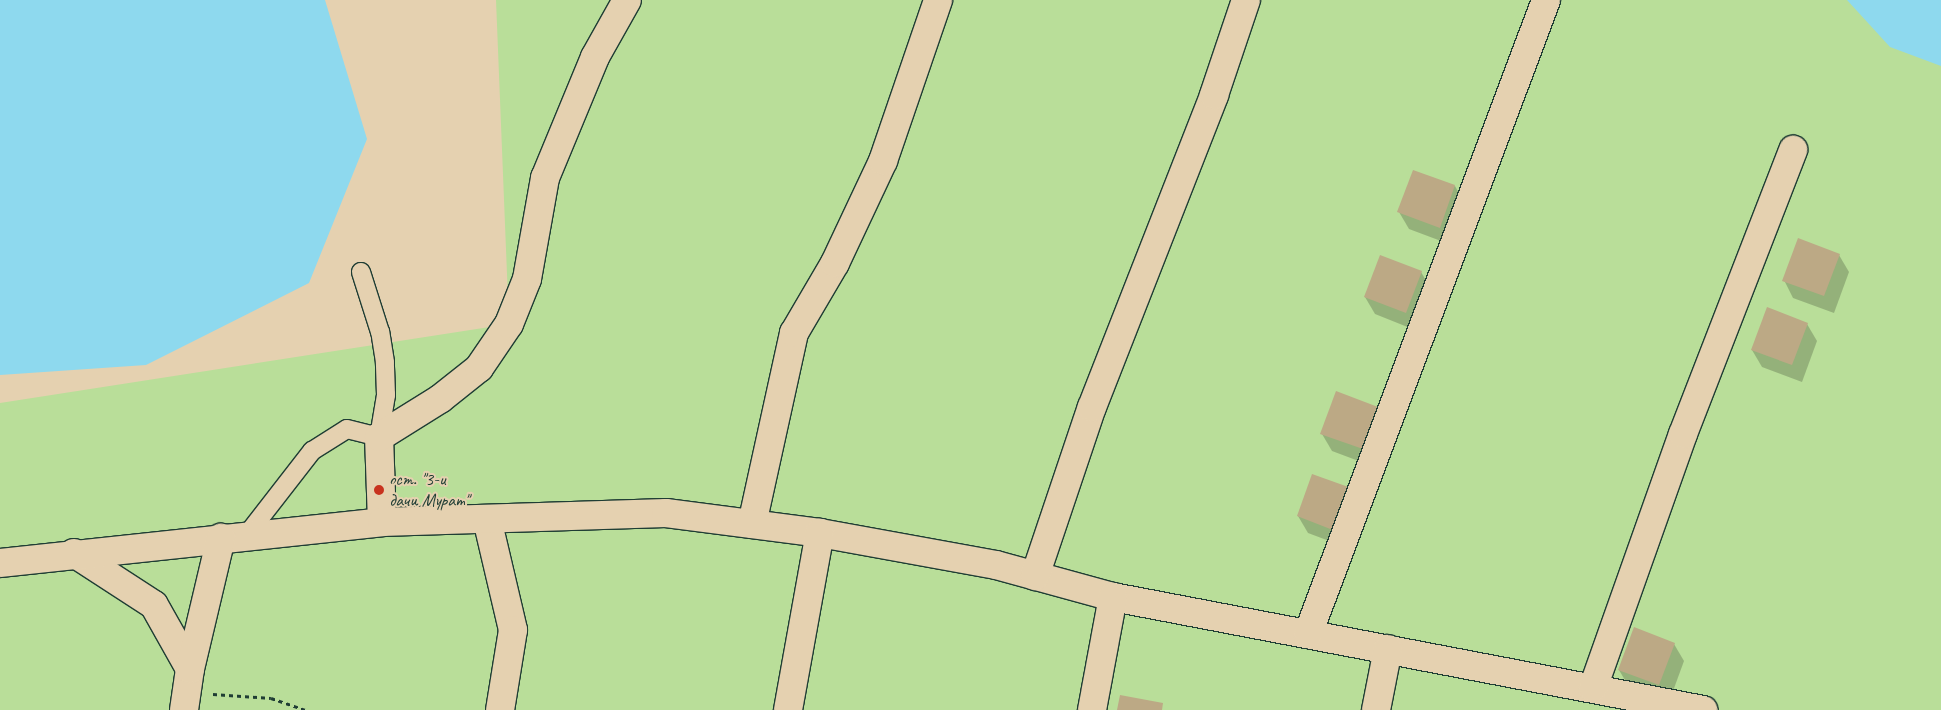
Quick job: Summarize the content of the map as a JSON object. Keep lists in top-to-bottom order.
{
  "places": ["ост. \"3-и дачи Мурат\""]
}
